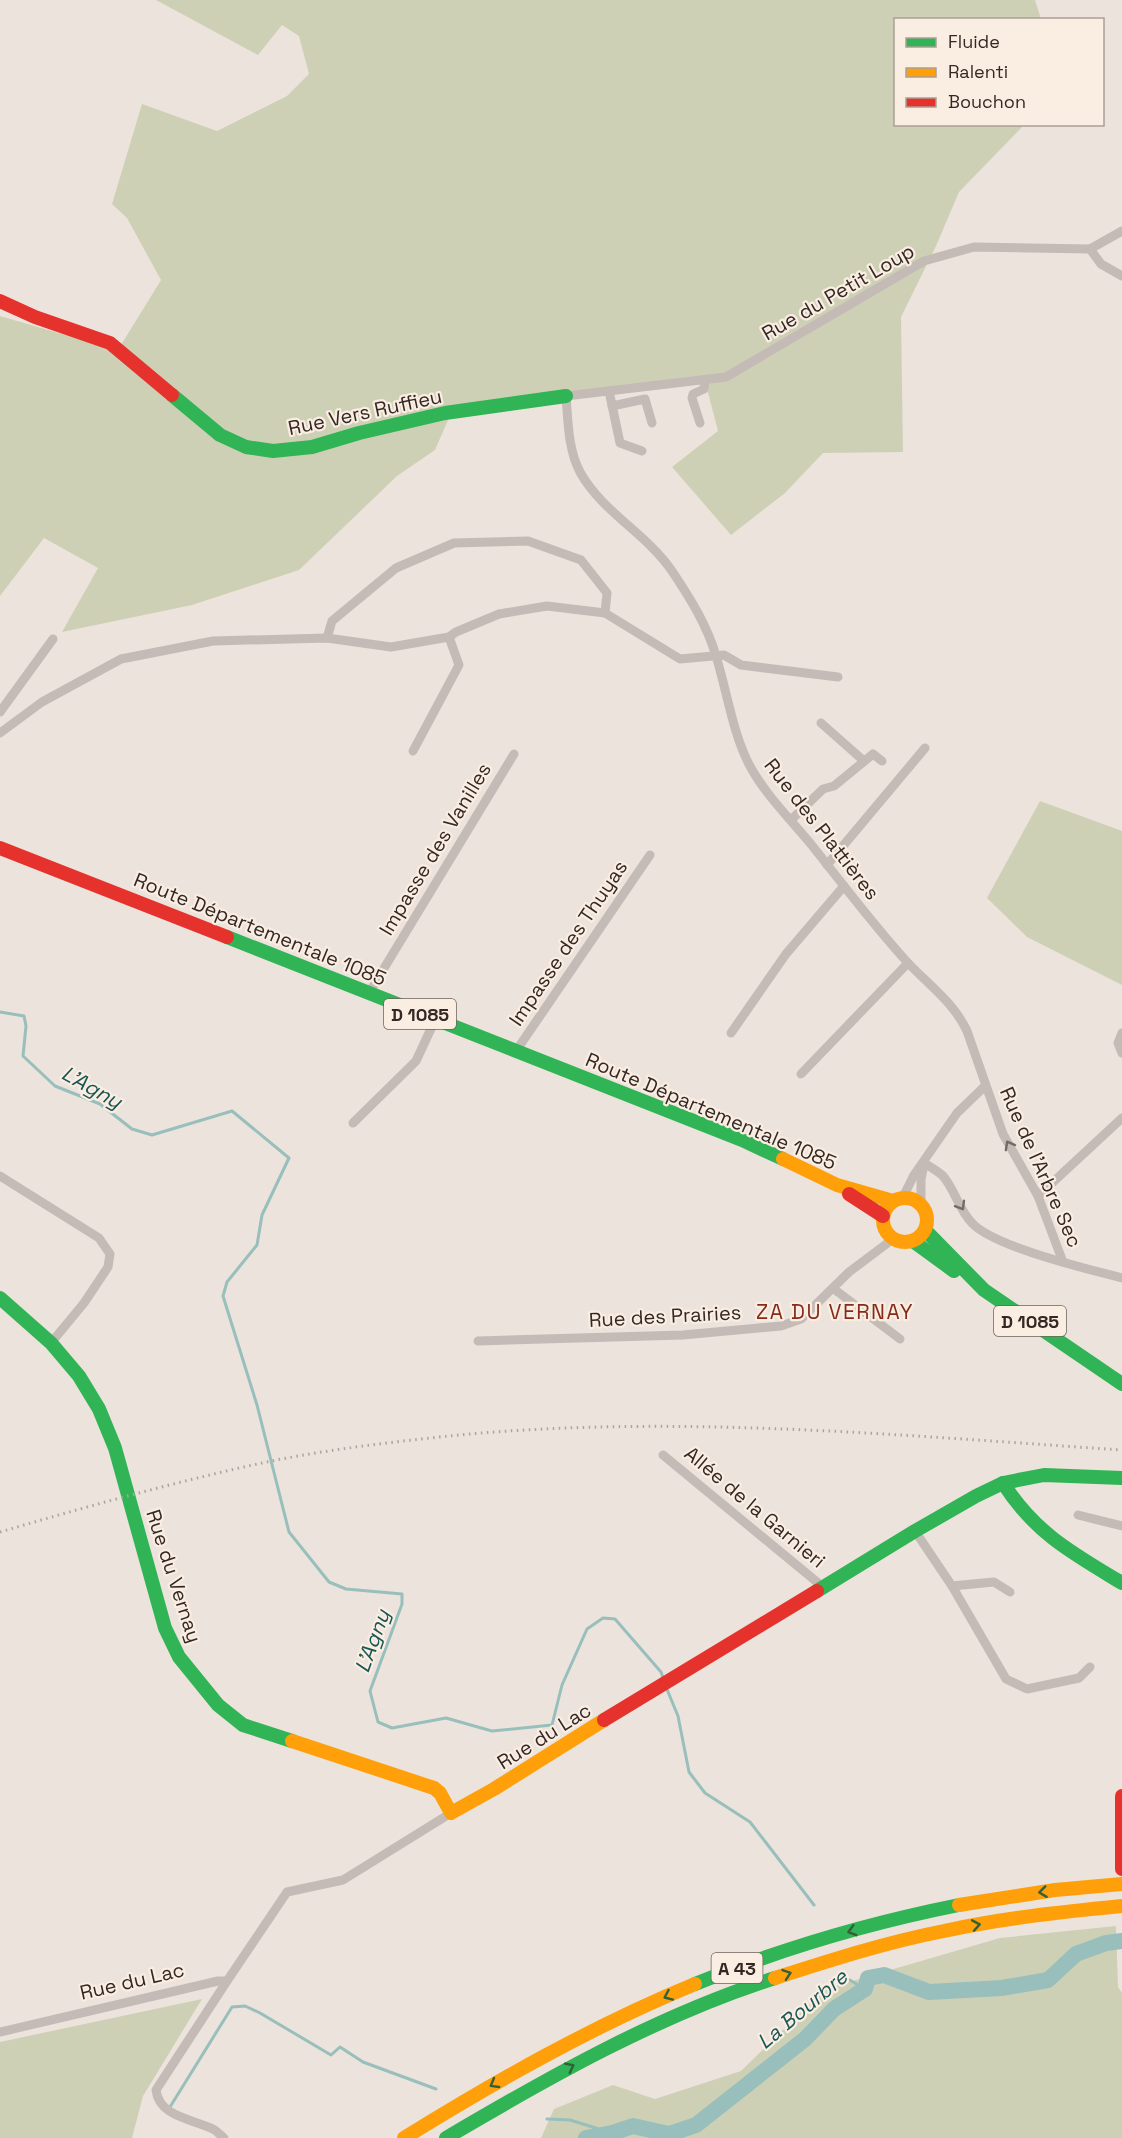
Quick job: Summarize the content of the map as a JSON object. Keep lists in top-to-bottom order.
{
  "streets": {
    "main road": [
      "Rue Vers Ruffieu",
      "Route Départementale 1085",
      "D 1085",
      "Rue du Vernay",
      "Rue du Lac",
      "A 43"
    ],
    "street": [
      "Rue du Petit Loup",
      "Rue des Plattières",
      "Impasse des Vanilles",
      "Impasse des Thuyas",
      "Rue de l'Arbre Sec",
      "Rue des Prairies",
      "Allée de la Garnieri"
    ]
  },
  "crossings": [
    ["Rue du Petit Loup", "Rue Vers Ruffieu"],
    ["Rue du Petit Loup", "Rue des Plattières"],
    ["Rue Vers Ruffieu", "Rue des Plattières"],
    ["Rue des Plattières", "Rue de l'Arbre Sec"],
    ["Impasse des Vanilles", "Route Départementale 1085"],
    ["Route Départementale 1085", "Impasse des Thuyas"],
    ["Route Départementale 1085", "D 1085"],
    ["D 1085", "Rue des Prairies"],
    ["Allée de la Garnieri", "Rue du Lac"],
    ["Rue du Vernay", "Rue du Lac"]
  ],
  "one_way": ["Rue de l'Arbre Sec"],
  "districts": ["ZA DU VERNAY"],
  "water": ["L'Agny", "La Bourbre"],
  "legend": ["Fluide", "Ralenti", "Bouchon"]
}
